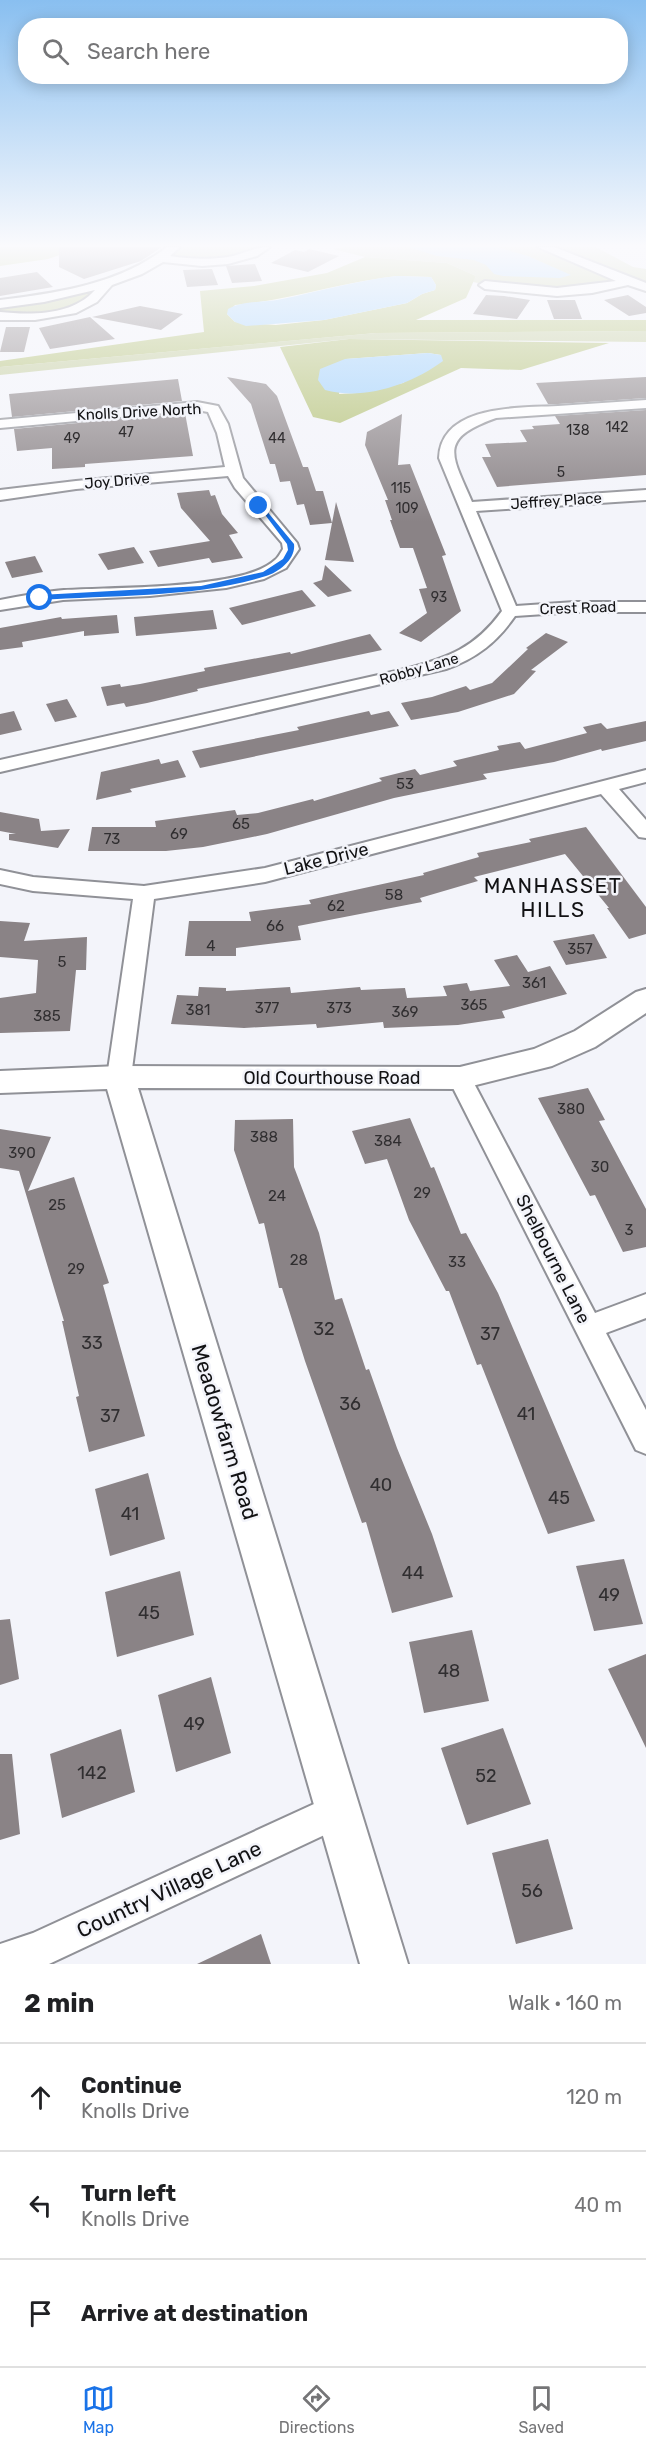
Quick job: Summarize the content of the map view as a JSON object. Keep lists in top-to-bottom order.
{
  "streets": {
    "street": [
      "Knolls Drive North",
      "Joy Drive",
      "Jeffrey Place",
      "Crest Road",
      "Robby Lane",
      "Lake Drive",
      "Old Courthouse Road",
      "Shelbourne Lane",
      "Meadowfarm Road",
      "Country Village Lane"
    ]
  },
  "crossings": [
    ["Knolls Drive North", "Joy Drive"],
    ["Crest Road", "Robby Lane"],
    ["Lake Drive", "Meadowfarm Road"],
    ["Old Courthouse Road", "Shelbourne Lane"],
    ["Old Courthouse Road", "Meadowfarm Road"],
    ["Meadowfarm Road", "Country Village Lane"]
  ],
  "districts": ["MANHASSET HILLS"],
  "house_numbers": [
    "142",
    "138",
    "47",
    "49",
    "44",
    "5",
    "115",
    "109",
    "93",
    "53",
    "65",
    "69",
    "73",
    "58",
    "62",
    "66",
    "4",
    "357",
    "5",
    "361",
    "365",
    "377",
    "373",
    "381",
    "369",
    "385",
    "380",
    "388",
    "384",
    "390",
    "30",
    "29",
    "24",
    "25",
    "3",
    "28",
    "33",
    "29",
    "32",
    "37",
    "33",
    "36",
    "41",
    "37",
    "40",
    "45",
    "41",
    "44",
    "49",
    "45",
    "48",
    "49",
    "142",
    "52",
    "56"
  ],
  "page": {
    "search": "Search here",
    "heading": ["2 min", "Walk · 160 m"],
    "list": [
      ["Continue", "Knolls Drive", "120 m"],
      ["Turn left", "Knolls Drive", "40 m"],
      "Arrive at destination"
    ],
    "nav": ["Map", "Directions", "Saved"]
  }
}
